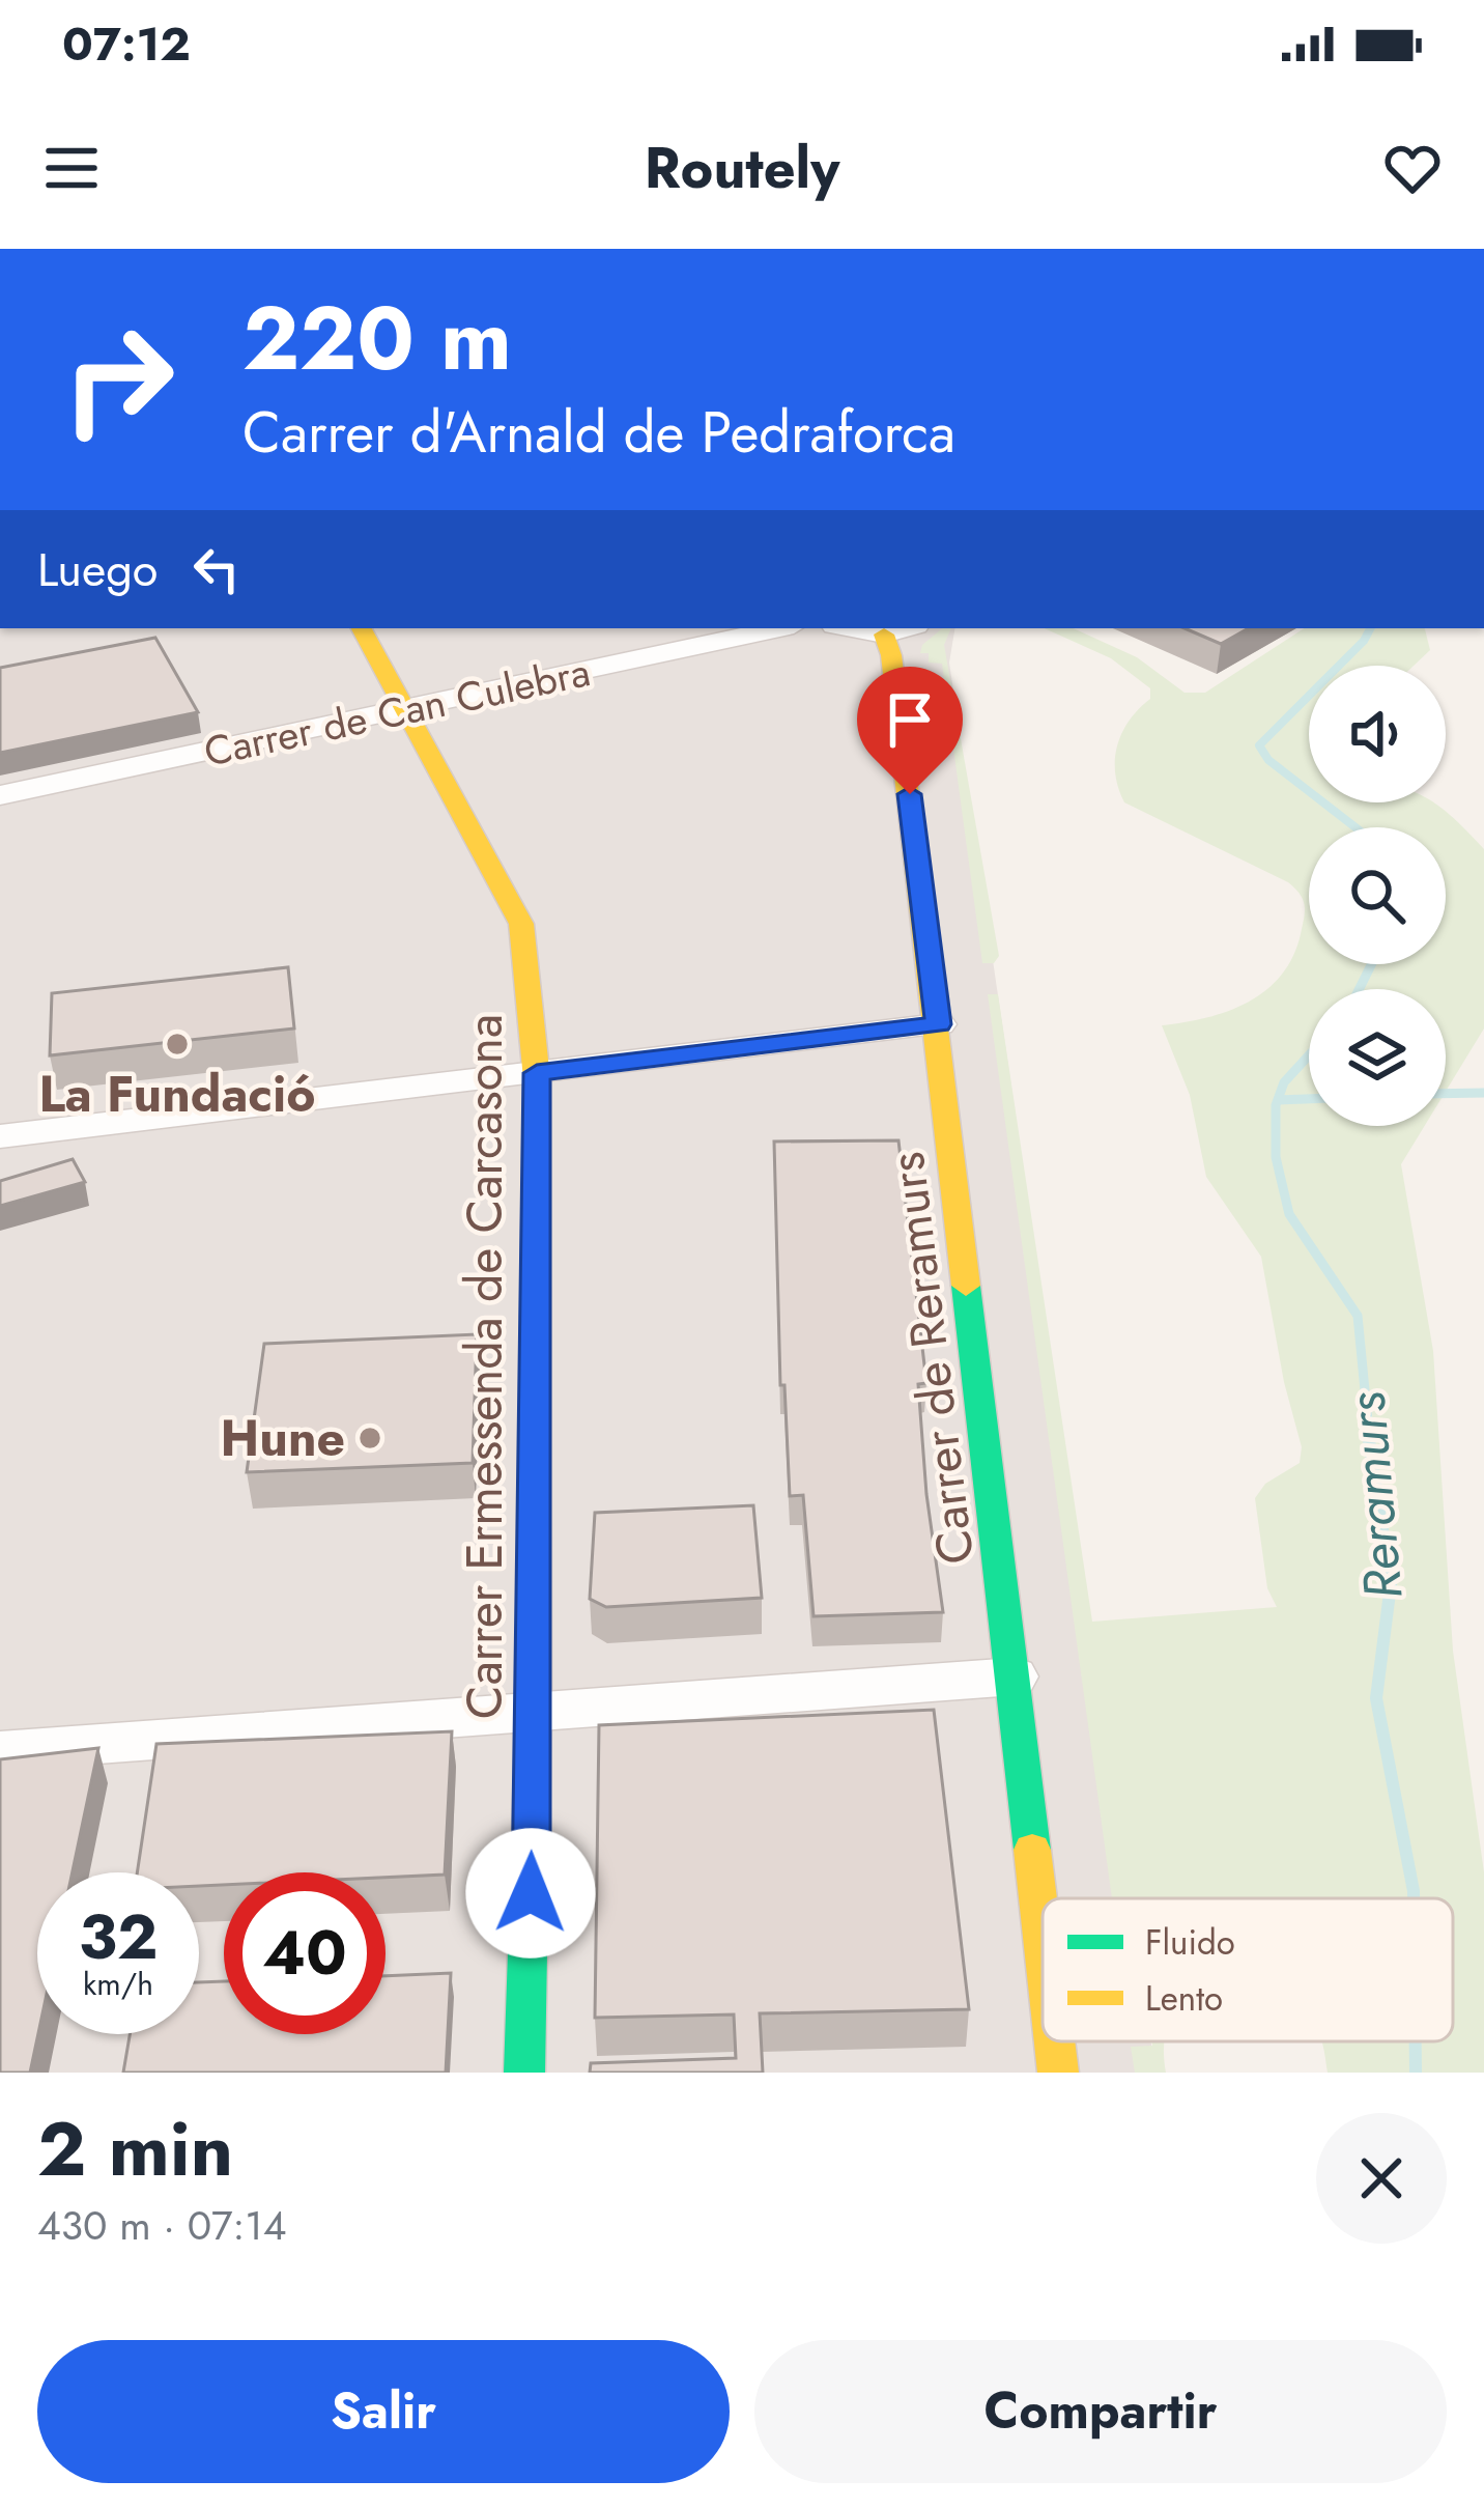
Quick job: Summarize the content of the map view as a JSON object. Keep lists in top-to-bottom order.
{
  "streets": {
    "street": ["Carrer de Can Culebra", "Carrer de Reramurs", "Carrer Ermessenda de Carcasona"]
  },
  "crossings": [
    ["Carrer de Can Culebra", "Carrer Ermessenda de Carcasona"]
  ],
  "water": ["Reramurs"],
  "places": ["La Fundació", "Hune"],
  "legend": ["Fluido", "Lento"],
  "page": {
    "status": "07:12",
    "header": "Routely",
    "turn": ["220 m", "Carrer d'Arnald de Pedraforca"],
    "then": "Luego",
    "speed": "32 km/h",
    "limit": "40",
    "heading": ["2 min", "430 m · 07:14"],
    "buttons": ["Salir", "Compartir"]
  }
}
